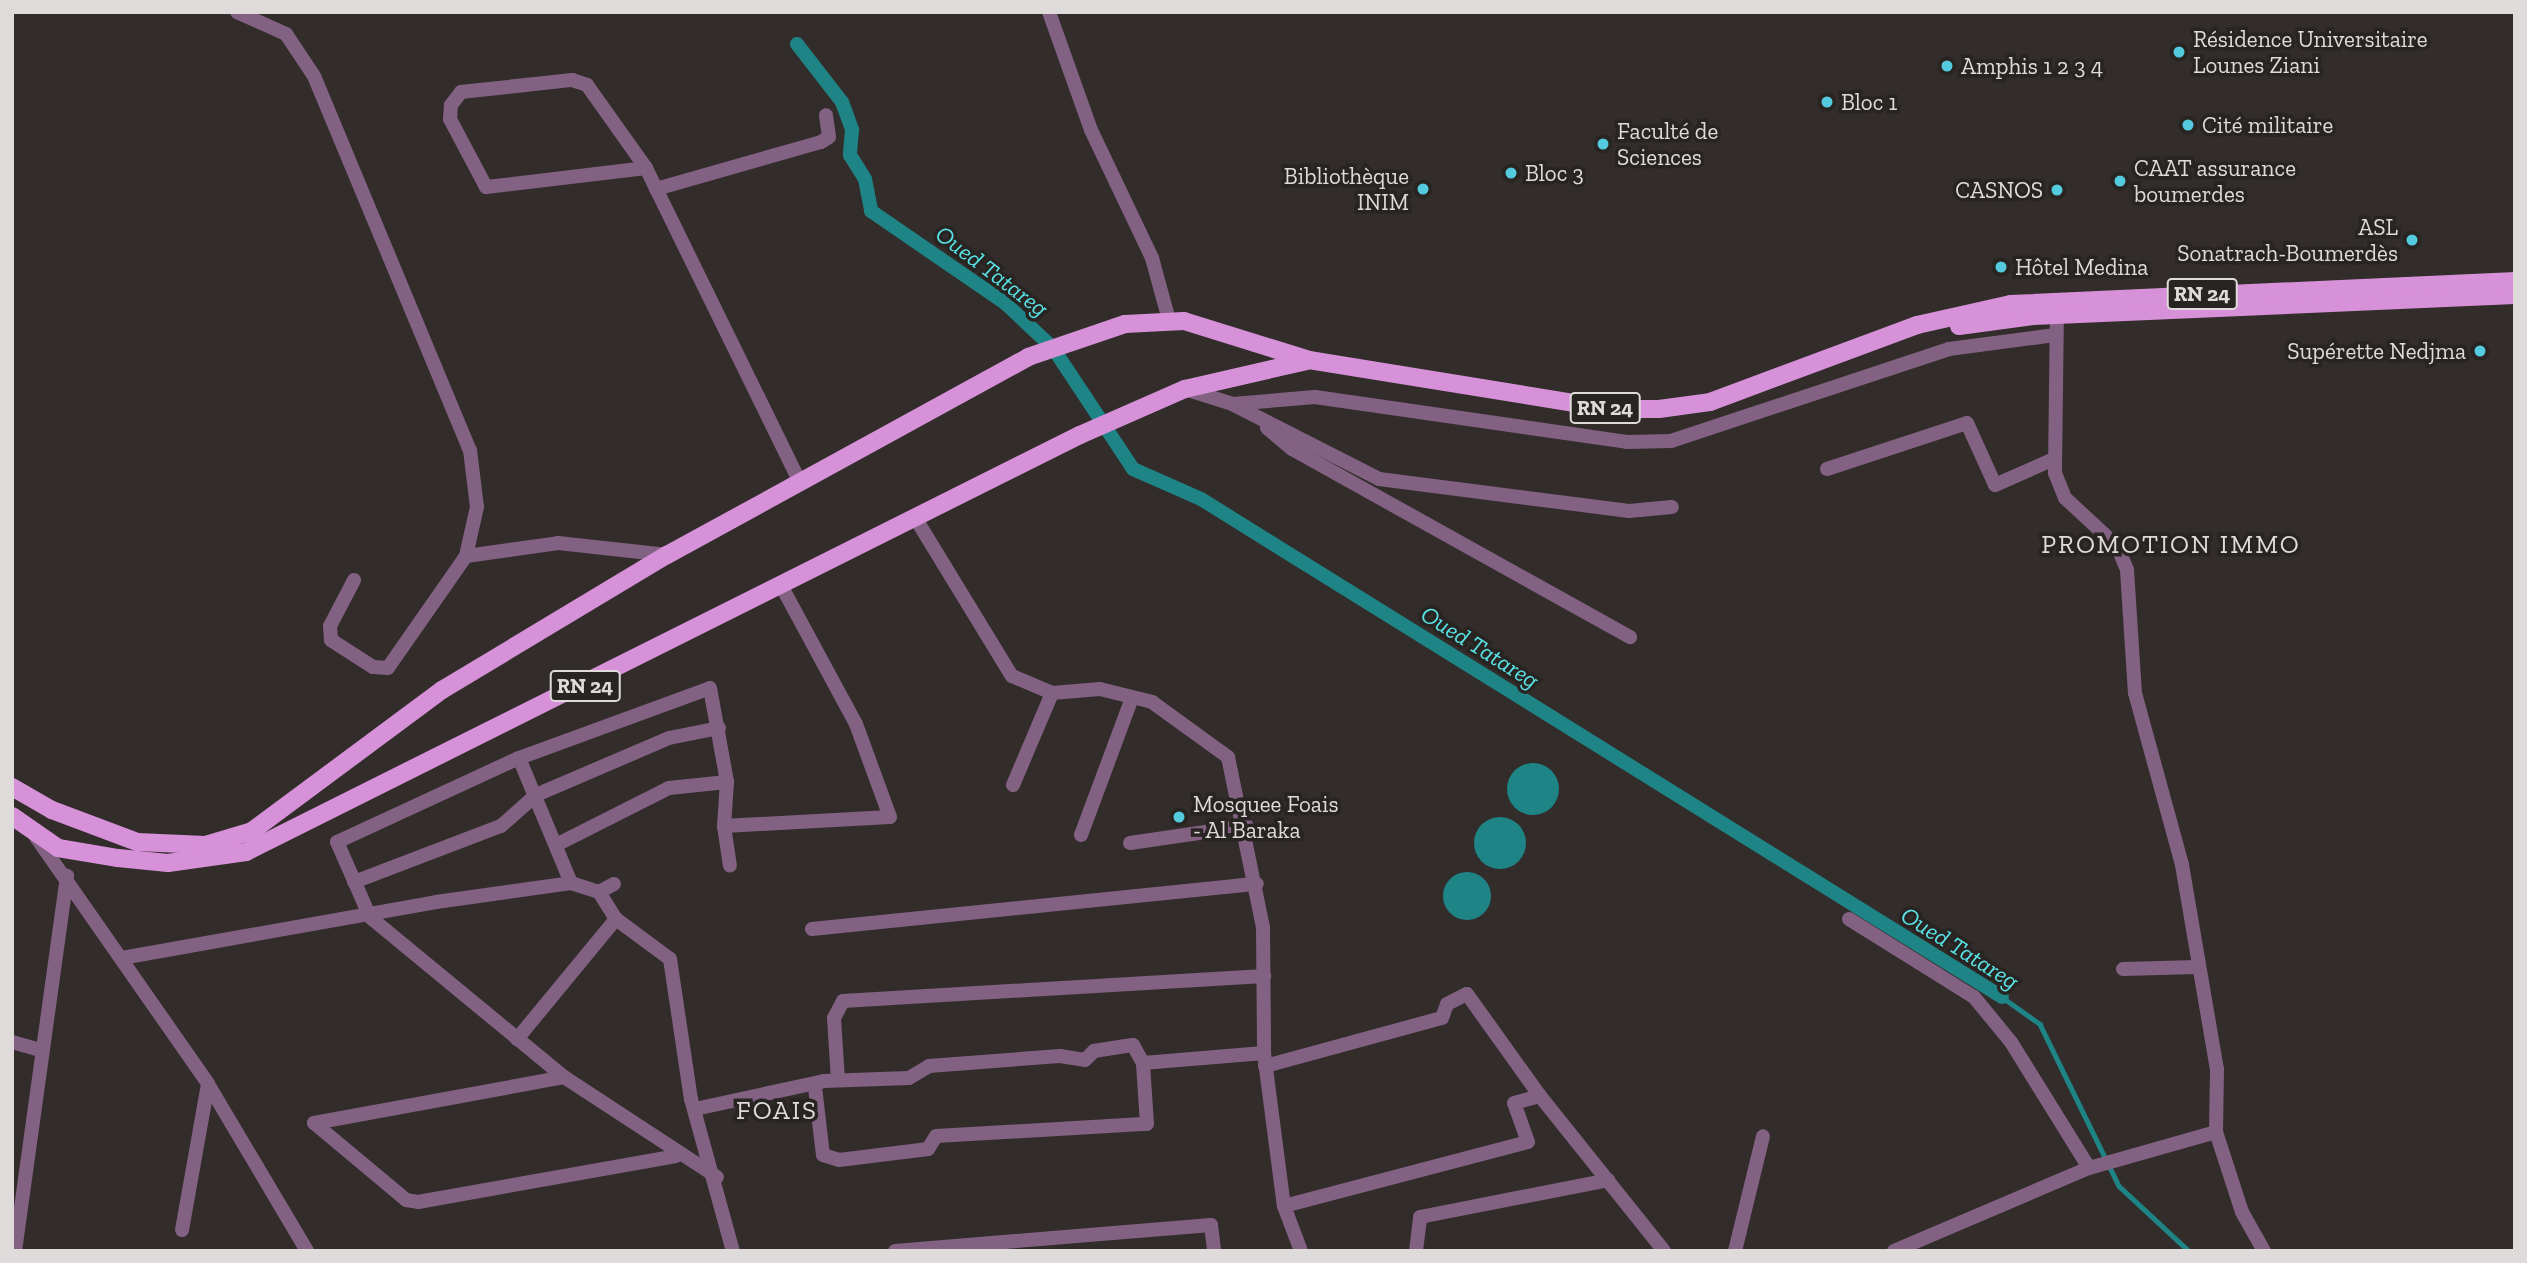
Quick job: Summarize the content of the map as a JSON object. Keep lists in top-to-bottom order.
{
  "streets": {
    "main road": ["RN 24"]
  },
  "districts": ["PROMOTION IMMO", "FOAIS"],
  "water": ["Oued Tatareg"],
  "places": [
    "Résidence Universitaire Lounes Ziani",
    "Amphis 1 2 3 4",
    "Bloc 1",
    "Cité militaire",
    "Faculté de Sciences",
    "Bloc 3",
    "CAAT assurance boumerdes",
    "Bibliothèque INIM",
    "CASNOS",
    "ASL Sonatrach-Boumerdès",
    "Hôtel Medina",
    "Supérette Nedjma",
    "Mosquee Foais - Al Baraka"
  ]
}
